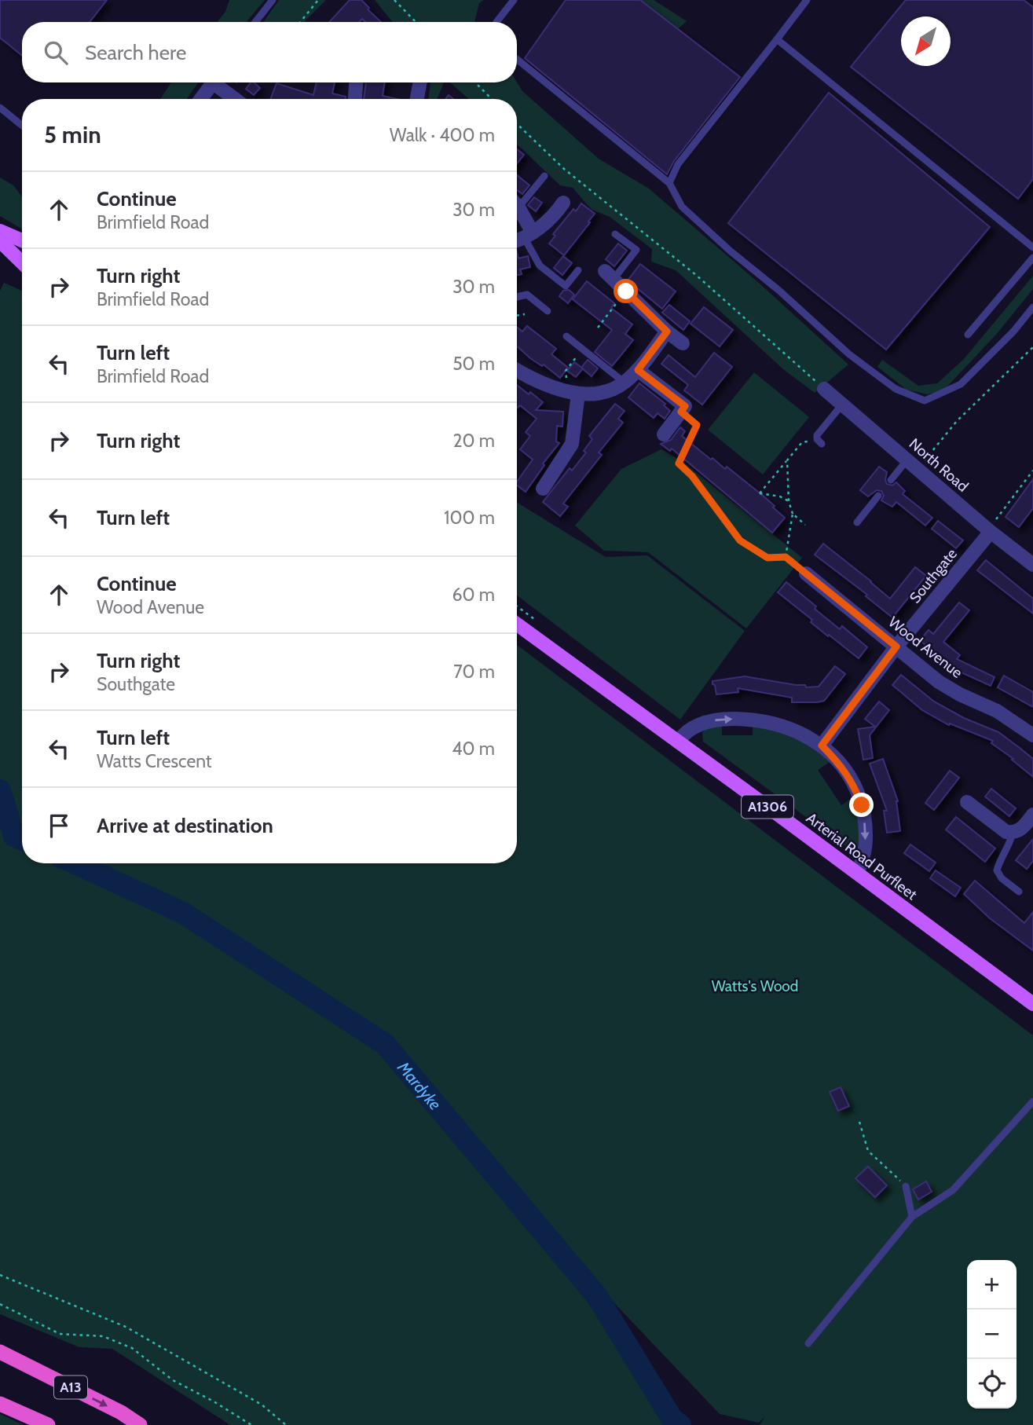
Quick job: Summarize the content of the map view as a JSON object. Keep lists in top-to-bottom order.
{
  "streets": {
    "highway": ["A13"],
    "main road": ["A1306", "Arterial Road Purfleet"],
    "street": ["North Road", "Southgate", "Wood Avenue"]
  },
  "crossings": [
    ["North Road", "Southgate"],
    ["Southgate", "Wood Avenue"]
  ],
  "water": ["Mardyke"],
  "parks": ["Watts's Wood"],
  "north": "bottom left",
  "page": {
    "search": "Search here",
    "heading": ["5 min", "Walk · 400 m"],
    "list": [
      ["Continue", "Brimfield Road", "30 m"],
      ["Turn right", "Brimfield Road", "30 m"],
      ["Turn left", "Brimfield Road", "50 m"],
      ["Turn right", "20 m"],
      ["Turn left", "100 m"],
      ["Continue", "Wood Avenue", "60 m"],
      ["Turn right", "Southgate", "70 m"],
      ["Turn left", "Watts Crescent", "40 m"],
      "Arrive at destination"
    ],
    "map_buttons": ["+", "−"]
  }
}
